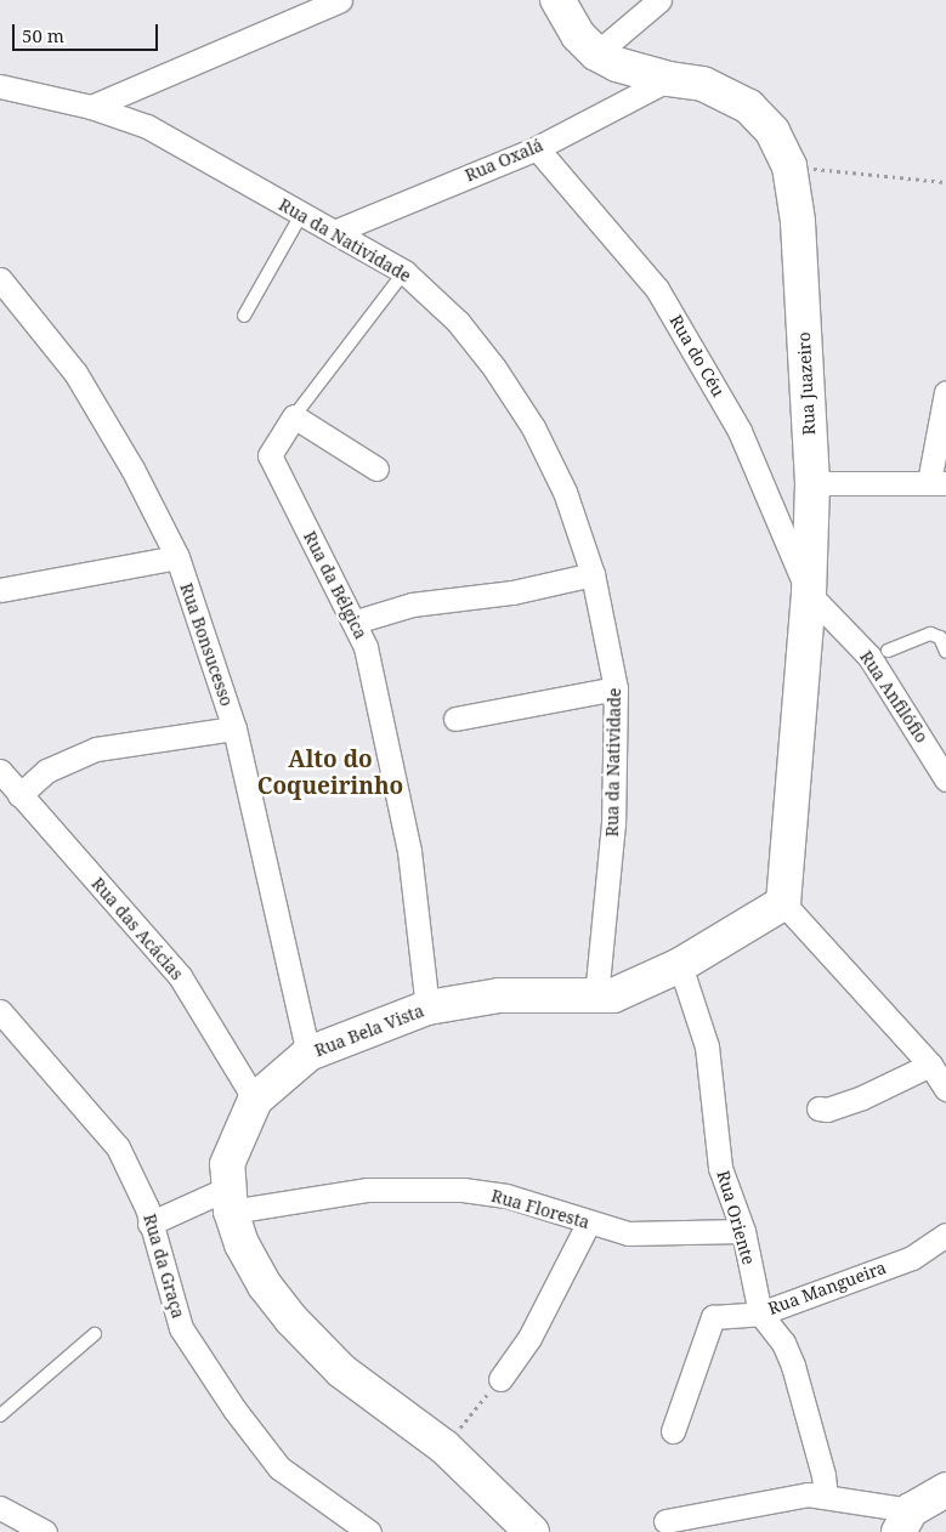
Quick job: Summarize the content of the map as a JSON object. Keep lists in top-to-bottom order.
{
  "streets": {
    "main road": ["Rua Juazeiro", "Rua Bela Vista"],
    "street": [
      "Rua Oxalá",
      "Rua da Natividade",
      "Rua do Céu",
      "Rua da Bélgica",
      "Rua Bonsucesso",
      "Rua Anfilófio",
      "Rua das Acácias",
      "Rua Floresta",
      "Rua Oriente",
      "Rua da Graça",
      "Rua Mangueira"
    ]
  },
  "crossings": [
    ["Rua Oxalá", "Rua da Natividade"],
    ["Rua Oxalá", "Rua do Céu"],
    ["Rua Oxalá", "Rua Juazeiro"],
    ["Rua da Natividade", "Rua Bela Vista"],
    ["Rua do Céu", "Rua Juazeiro"],
    ["Rua do Céu", "Rua Anfilófio"],
    ["Rua Juazeiro", "Rua Anfilófio"],
    ["Rua Juazeiro", "Rua Bela Vista"],
    ["Rua da Bélgica", "Rua Bela Vista"],
    ["Rua Bonsucesso", "Rua Bela Vista"],
    ["Rua das Acácias", "Rua Bela Vista"],
    ["Rua Bela Vista", "Rua Floresta"],
    ["Rua Bela Vista", "Rua Oriente"],
    ["Rua Floresta", "Rua Oriente"],
    ["Rua Floresta", "Rua da Graça"],
    ["Rua Oriente", "Rua Mangueira"]
  ],
  "districts": ["Alto do Coqueirinho"],
  "scale_bar": "50 m"
}
